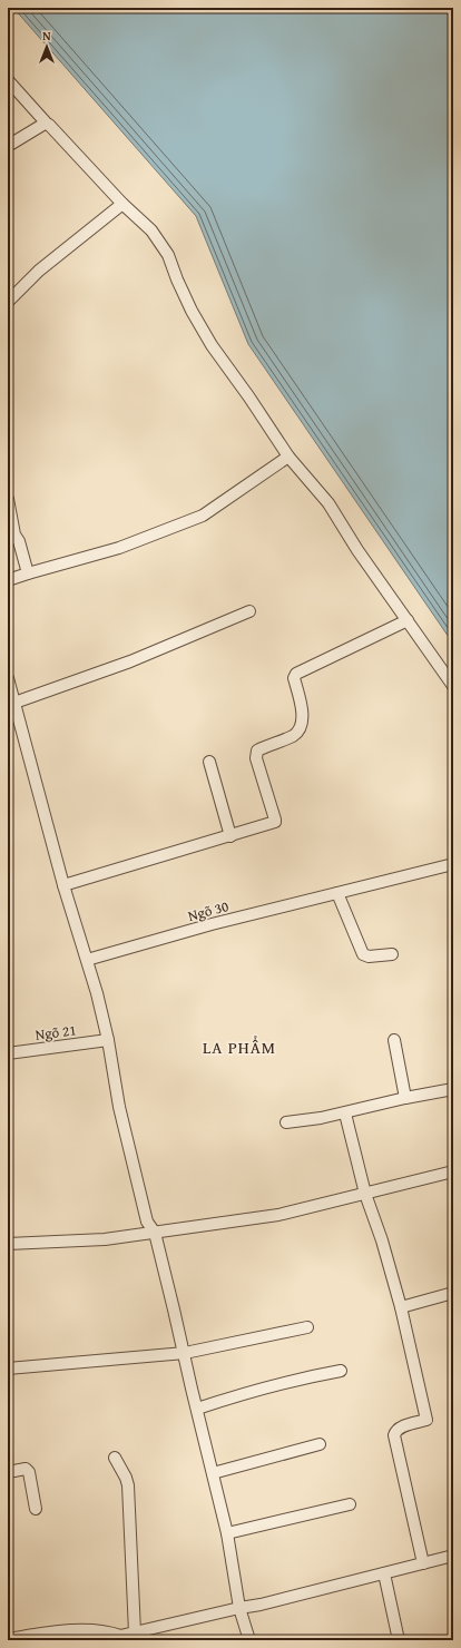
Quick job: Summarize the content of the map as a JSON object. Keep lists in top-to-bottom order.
{
  "streets": {
    "street": ["Ngõ 30", "Ngõ 21"]
  },
  "districts": ["LA PHẨM"],
  "north": "top"
}
